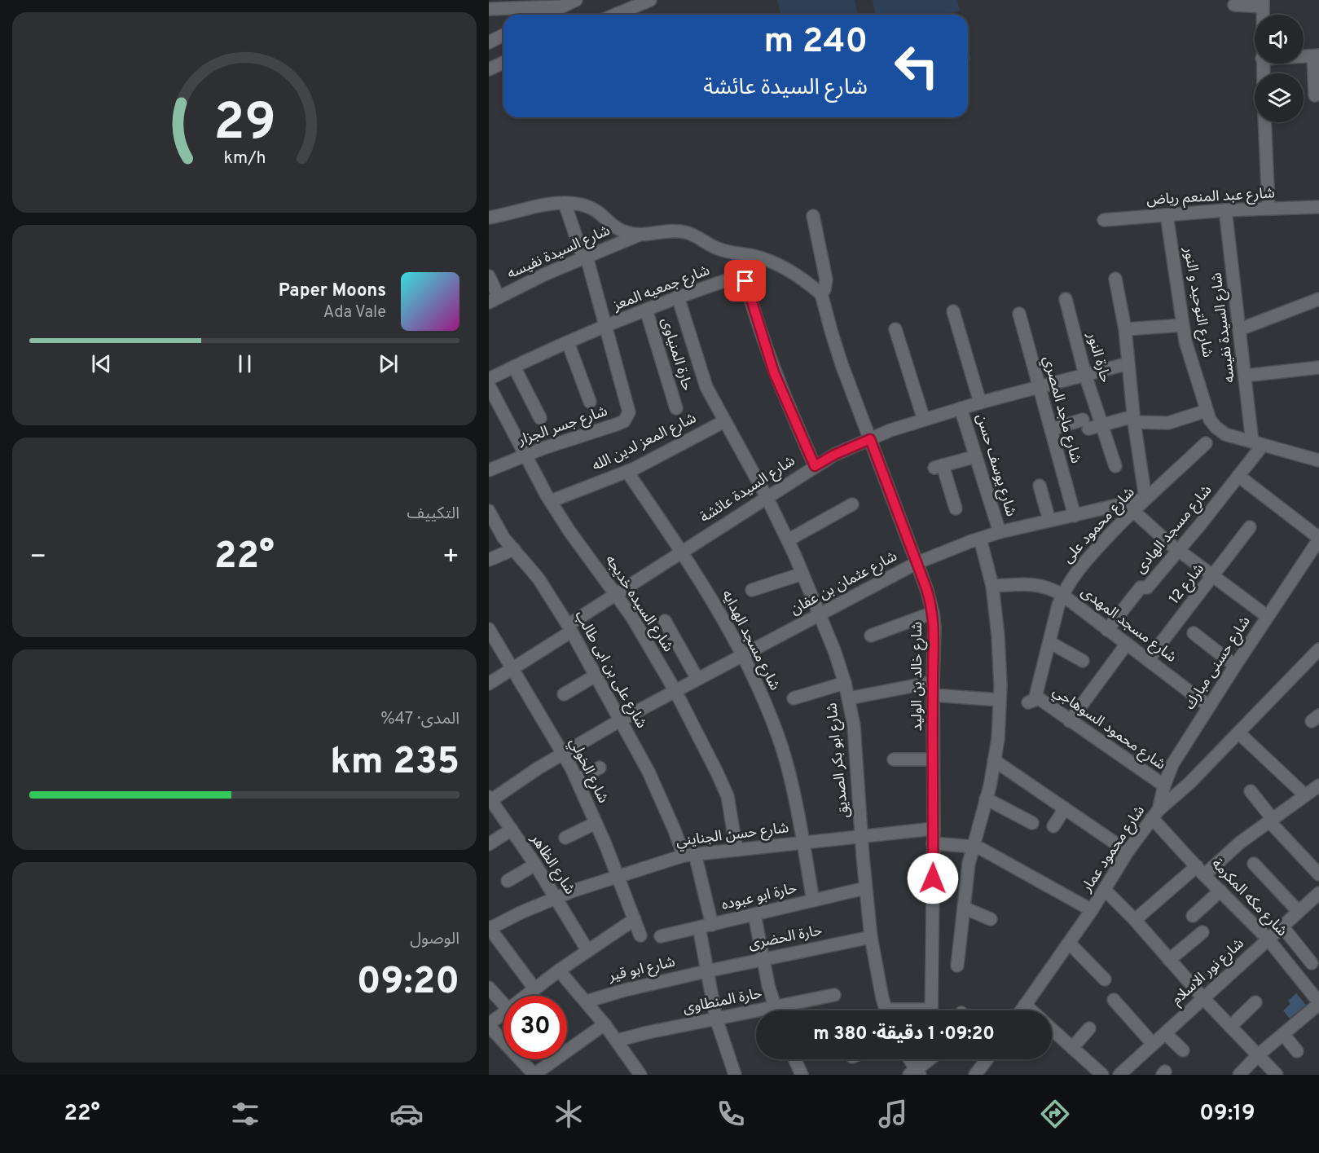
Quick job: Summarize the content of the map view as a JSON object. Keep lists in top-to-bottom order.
{
  "streets": {
    "street": [
      "شارع عبد المنعم رياض",
      "شارع السيدة نفيسه",
      "شارع جمعيه المعز",
      "شارع التوحيد و النور",
      "حارة المنياوى",
      "حارة النور",
      "شارع ماجد المصري",
      "شارع جسر الجزار",
      "شارع المعز لدين الله",
      "شارع يوسف حسن",
      "شارع السيدة عائشة",
      "شارع محمود على",
      "شارع مسجد الهادى",
      "شارع عثمان بن عفان",
      "شارع 12",
      "شارع السيده خديجه",
      "شارع مسجد المهدى",
      "شارع مسجد الهدايه",
      "شارع حسنى مبارك",
      "شارع على بن ابى طالب",
      "شارع خالد بن الوليد",
      "شارع محمود السوهاجي",
      "شارع ابو بكر الصديق",
      "شارع الخولي",
      "شارع حسن الجنايني",
      "شارع محمود عمار",
      "شارع الظاهر",
      "حارة ابو عبوده",
      "شارع مكه المكرمة",
      "حارة الحضرى",
      "شارع ابو قير",
      "شارع نور الاسلام",
      "حارة المنطاوى"
    ]
  },
  "crossings": [
    ["شارع عبد المنعم رياض", "شارع السيدة نفيسه"],
    ["شارع عبد المنعم رياض", "شارع التوحيد و النور"],
    ["شارع السيدة نفيسه", "شارع التوحيد و النور"],
    ["شارع السيدة نفيسه", "شارع جسر الجزار"],
    ["شارع السيدة نفيسه", "شارع مسجد الهادى"],
    ["شارع جمعيه المعز", "حارة المنياوى"],
    ["شارع جمعيه المعز", "شارع جسر الجزار"],
    ["شارع جمعيه المعز", "شارع السيدة عائشة"],
    ["شارع جمعيه المعز", "شارع ابو بكر الصديق"],
    ["شارع التوحيد و النور", "شارع مسجد الهادى"],
    ["حارة النور", "شارع السيدة عائشة"],
    ["شارع ماجد المصري", "شارع السيدة عائشة"],
    ["شارع ماجد المصري", "شارع عثمان بن عفان"],
    ["شارع جسر الجزار", "شارع السيده خديجه"],
    ["شارع المعز لدين الله", "شارع السيده خديجه"],
    ["شارع المعز لدين الله", "شارع مسجد الهدايه"],
    ["شارع المعز لدين الله", "شارع ابو بكر الصديق"],
    ["شارع يوسف حسن", "شارع السيدة عائشة"],
    ["شارع يوسف حسن", "شارع عثمان بن عفان"],
    ["شارع السيدة عائشة", "شارع السيده خديجه"],
    ["شارع السيدة عائشة", "شارع مسجد الهدايه"],
    ["شارع السيدة عائشة", "شارع على بن ابى طالب"],
    ["شارع السيدة عائشة", "شارع خالد بن الوليد"],
    ["شارع السيدة عائشة", "شارع ابو بكر الصديق"],
    ["شارع السيدة عائشة", "شارع الخولي"],
    ["شارع محمود على", "شارع عثمان بن عفان"],
    ["شارع محمود على", "شارع مسجد المهدى"],
    ["شارع محمود على", "شارع محمود السوهاجي"],
    ["شارع مسجد الهادى", "شارع مسجد المهدى"],
    ["شارع عثمان بن عفان", "شارع السيده خديجه"],
    ["شارع عثمان بن عفان", "شارع مسجد الهدايه"],
    ["شارع عثمان بن عفان", "شارع على بن ابى طالب"],
    ["شارع عثمان بن عفان", "شارع خالد بن الوليد"],
    ["شارع عثمان بن عفان", "شارع ابو بكر الصديق"],
    ["شارع عثمان بن عفان", "شارع الخولي"],
    ["شارع عثمان بن عفان", "شارع الظاهر"],
    ["شارع 12", "شارع مسجد المهدى"],
    ["شارع السيده خديجه", "شارع حسن الجنايني"],
    ["شارع مسجد المهدى", "شارع حسنى مبارك"],
    ["شارع مسجد الهدايه", "شارع حسن الجنايني"],
    ["شارع مسجد الهدايه", "حارة ابو عبوده"],
    ["شارع حسنى مبارك", "شارع محمود السوهاجي"],
    ["شارع حسنى مبارك", "شارع محمود عمار"],
    ["شارع حسنى مبارك", "شارع مكه المكرمة"],
    ["شارع على بن ابى طالب", "شارع حسن الجنايني"],
    ["شارع على بن ابى طالب", "حارة ابو عبوده"],
    ["شارع خالد بن الوليد", "شارع حسن الجنايني"],
    ["شارع ابو بكر الصديق", "شارع حسن الجنايني"],
    ["شارع ابو بكر الصديق", "حارة ابو عبوده"],
    ["شارع ابو بكر الصديق", "حارة الحضرى"],
    ["شارع الخولي", "شارع حسن الجنايني"],
    ["شارع حسن الجنايني", "شارع الظاهر"],
    ["شارع محمود عمار", "شارع مكه المكرمة"],
    ["شارع مكه المكرمة", "شارع نور الاسلام"],
    ["حارة الحضرى", "شارع ابو قير"]
  ],
  "page": {
    "turn": ["240 m", "شارع السيدة عائشة"],
    "song": ["Paper Moons", "Ada Vale"],
    "tile": [
      "التكييف",
      ["المدى · 47%", "235 km"],
      ["الوصول", "09:20"]
    ],
    "heat": ["−", "22°", "+"],
    "limit": "30",
    "trip": "09:20 · 1 دقيقة · 380 m",
    "tabs": ["09:19", "22°"],
    "gauge": ["29", "km/h"]
  }
}
